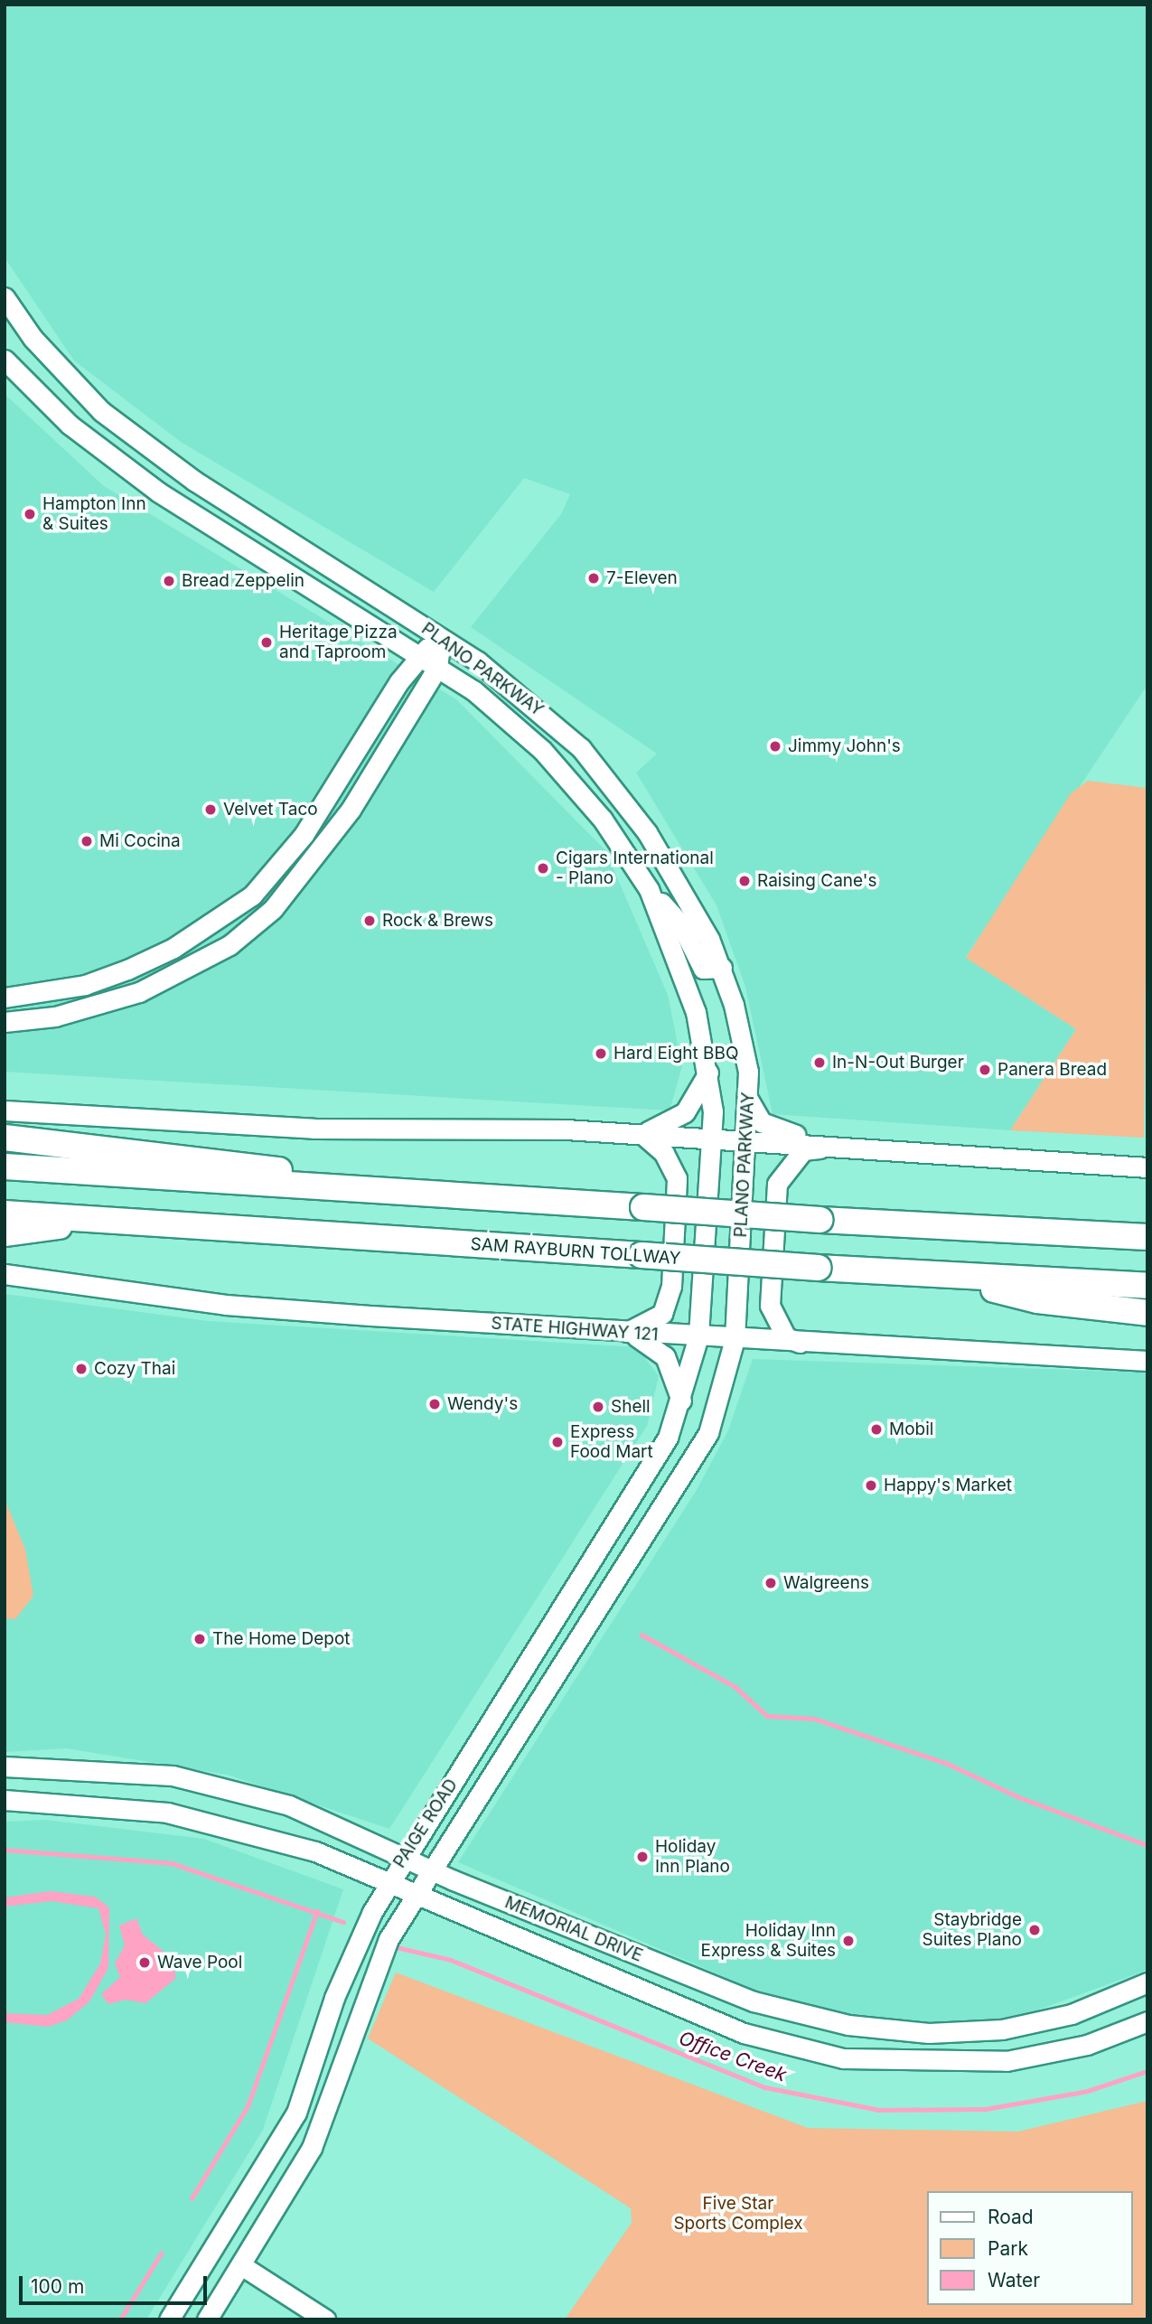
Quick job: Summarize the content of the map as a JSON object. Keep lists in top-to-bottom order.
{
  "streets": {
    "highway": ["SAM RAYBURN TOLLWAY"],
    "main road": [
      "PLANO PARKWAY",
      "STATE HIGHWAY 121",
      "PAIGE ROAD",
      "MEMORIAL DRIVE"
    ]
  },
  "crossings": [
    ["PLANO PARKWAY", "STATE HIGHWAY 121"],
    ["PLANO PARKWAY", "PAIGE ROAD"],
    ["STATE HIGHWAY 121", "PAIGE ROAD"],
    ["PAIGE ROAD", "MEMORIAL DRIVE"]
  ],
  "water": ["Office Creek"],
  "parks": ["Five Star Sports Complex"],
  "places": [
    "Hampton Inn & Suites",
    "7-Eleven",
    "Bread Zeppelin",
    "Heritage Pizza and Taproom",
    "Jimmy John's",
    "Velvet Taco",
    "Mi Cocina",
    "Cigars International - Plano",
    "Raising Cane's",
    "Rock & Brews",
    "Hard Eight BBQ",
    "In-N-Out Burger",
    "Panera Bread",
    "Cozy Thai",
    "Wendy's",
    "Shell",
    "Mobil",
    "Express Food Mart",
    "Happy's Market",
    "Walgreens",
    "The Home Depot",
    "Holiday Inn Plano",
    "Staybridge Suites Plano",
    "Holiday Inn Express & Suites",
    "Wave Pool"
  ],
  "legend": ["Road", "Park", "Water"],
  "scale_bar": "100 m"
}
